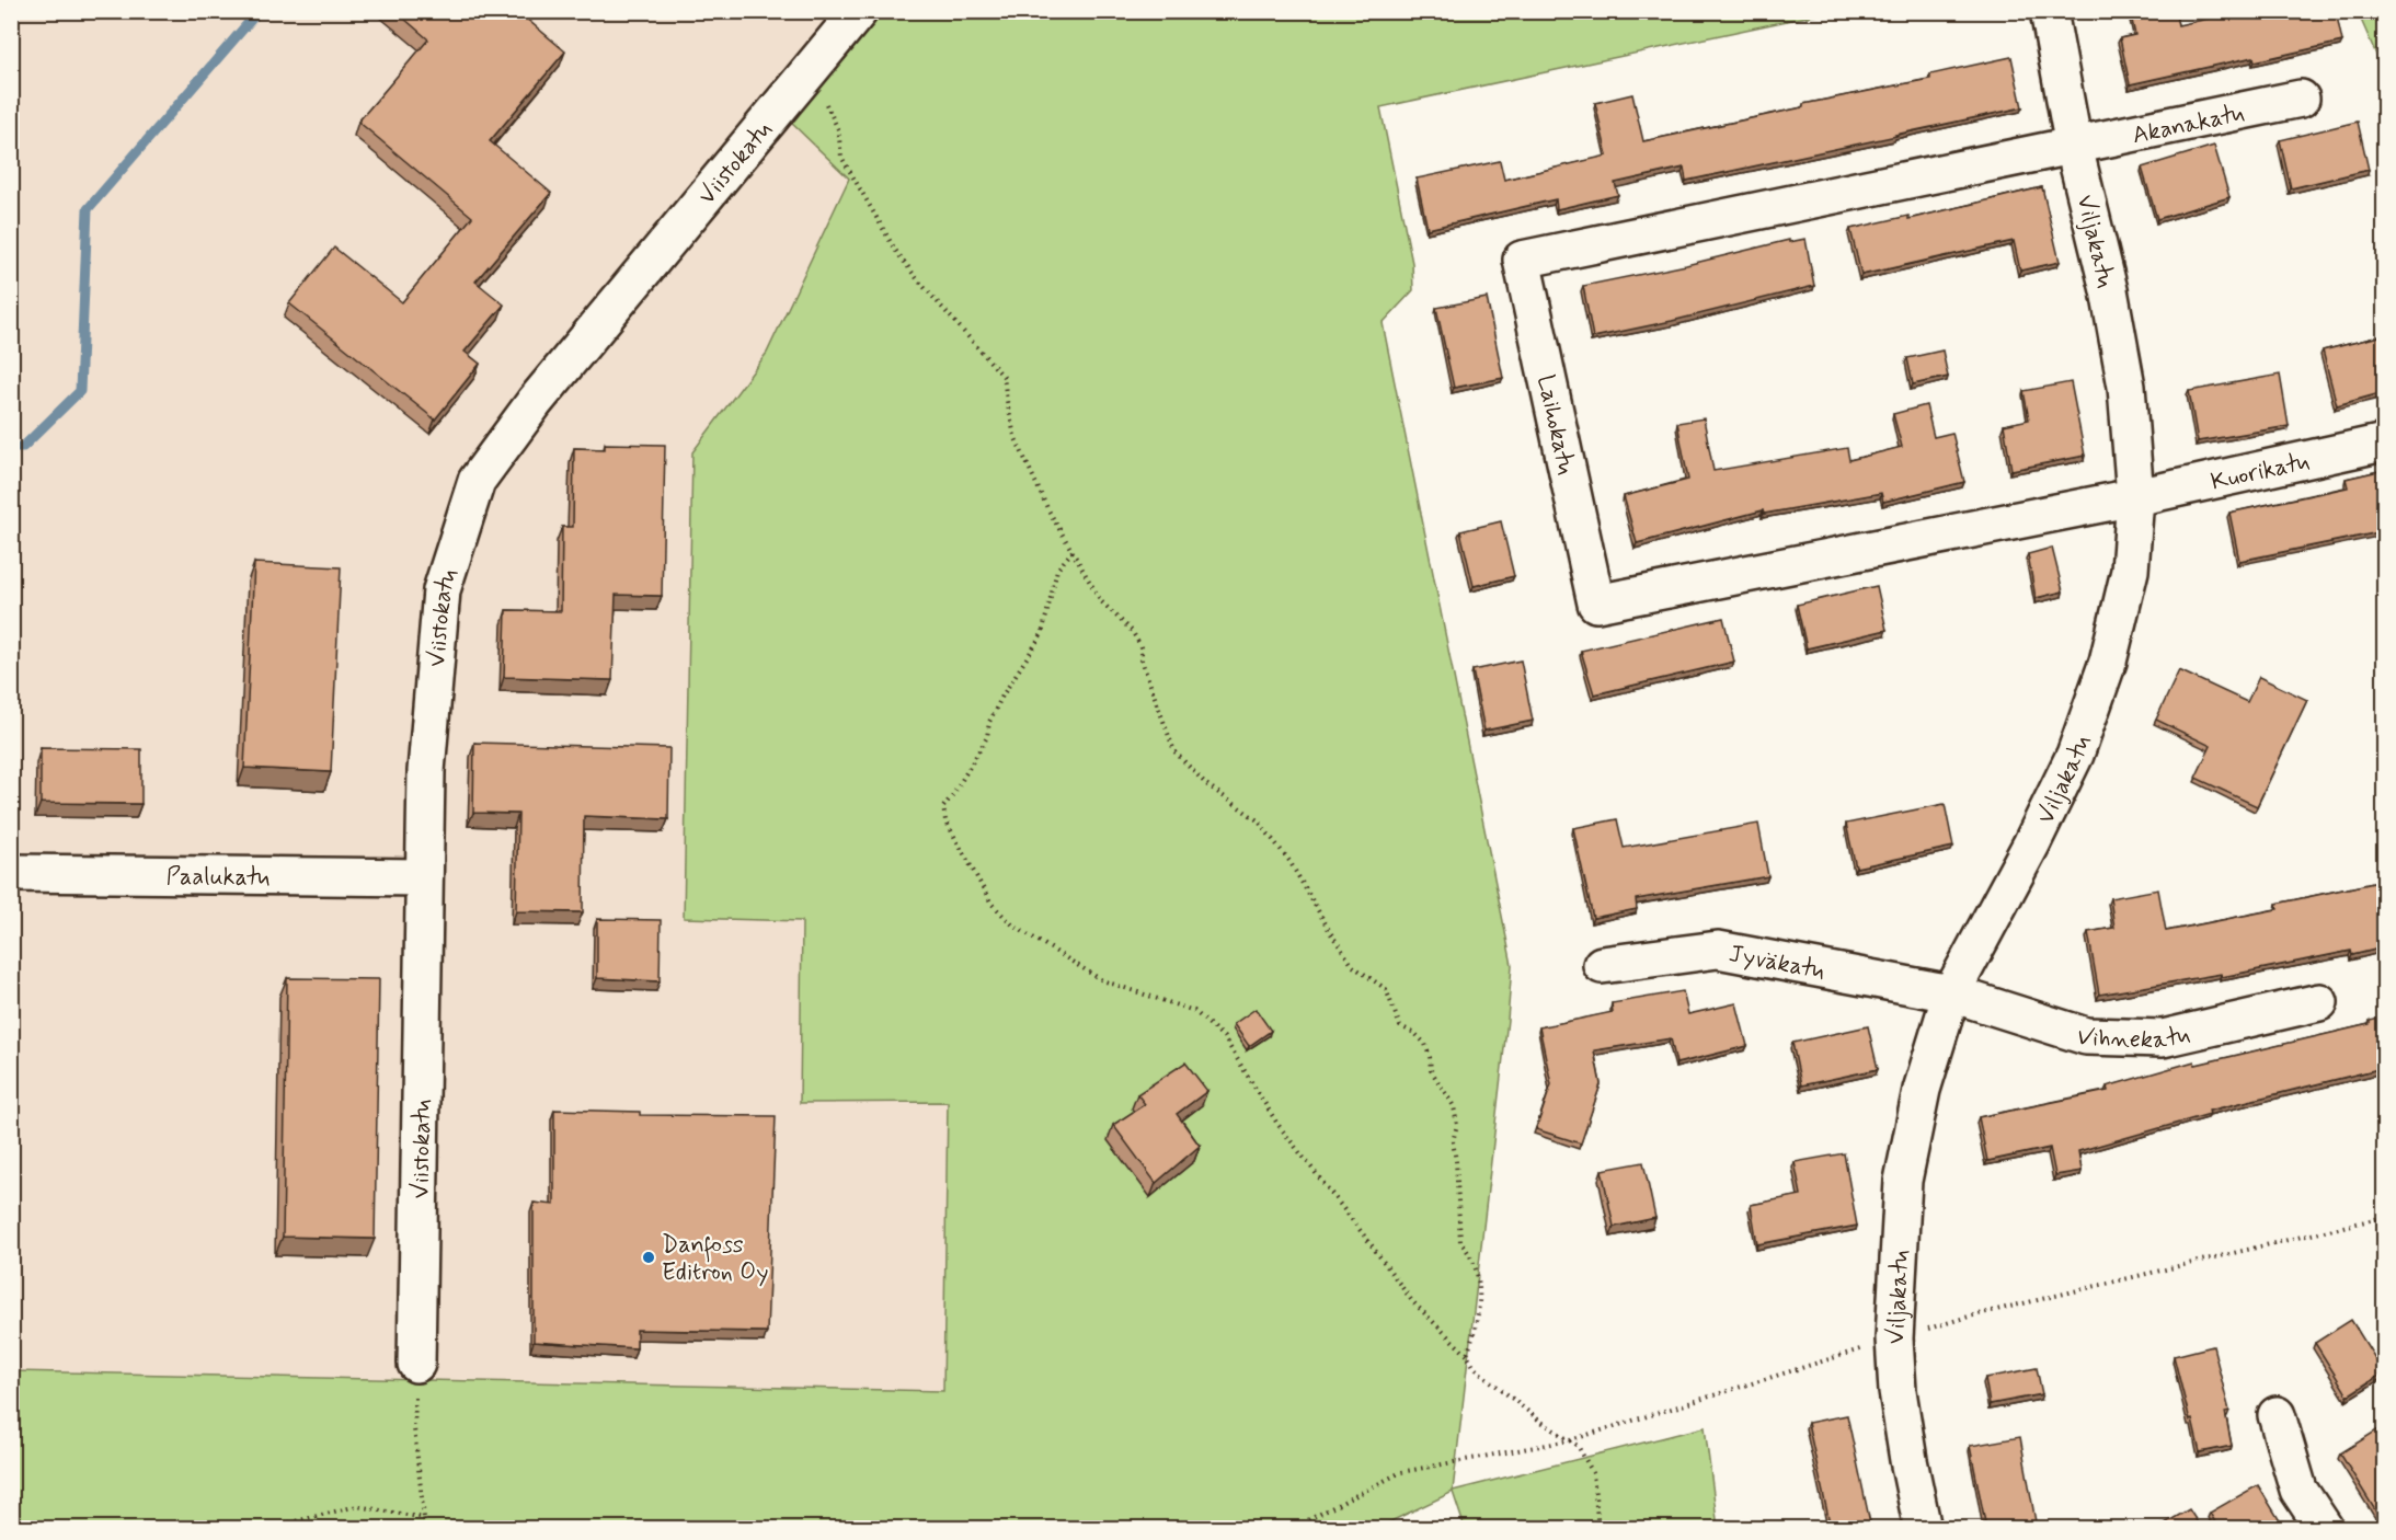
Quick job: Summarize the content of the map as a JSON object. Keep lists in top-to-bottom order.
{
  "streets": {
    "street": [
      "Akanakatu",
      "Viistokatu",
      "Viljakatu",
      "Laihokatu",
      "Kuorikatu",
      "Paalukatu",
      "Jyväkatu",
      "Vihnekatu"
    ]
  },
  "crossings": [
    ["Akanakatu", "Viljakatu"],
    ["Akanakatu", "Laihokatu"],
    ["Viistokatu", "Paalukatu"],
    ["Viljakatu", "Laihokatu"],
    ["Viljakatu", "Kuorikatu"],
    ["Viljakatu", "Jyväkatu"],
    ["Viljakatu", "Vihnekatu"],
    ["Laihokatu", "Kuorikatu"],
    ["Jyväkatu", "Vihnekatu"]
  ],
  "places": ["Danfoss Editron Oy"]
}
